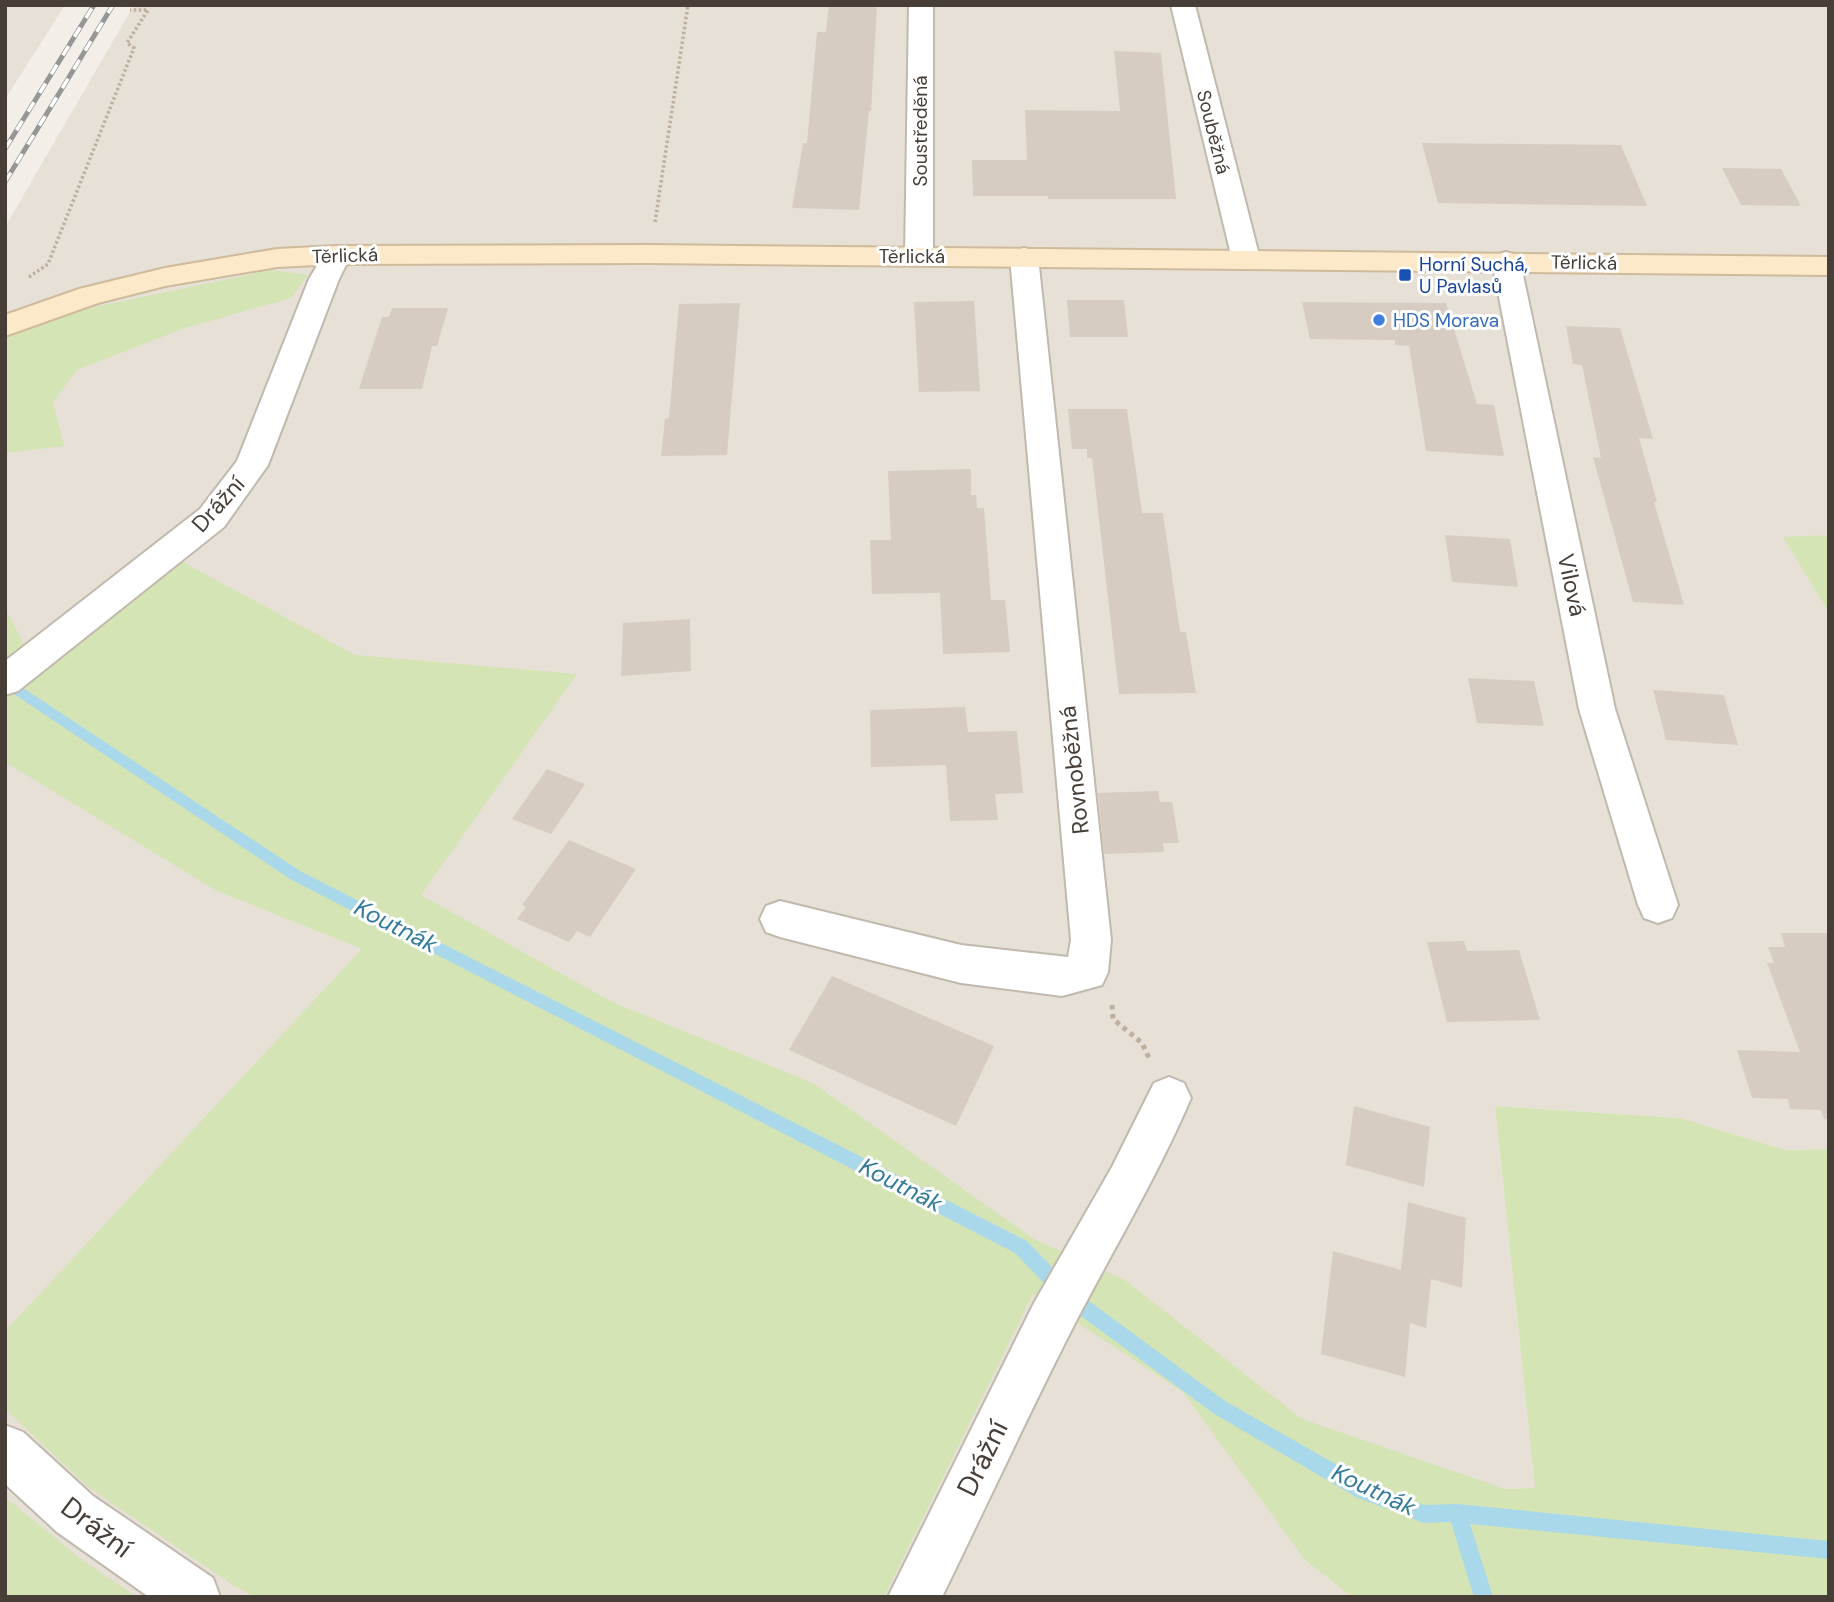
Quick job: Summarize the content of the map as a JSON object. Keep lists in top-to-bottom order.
{
  "streets": {
    "main road": ["Těrlická"],
    "street": [
      "Soustředěná",
      "Souběžná",
      "Drážní",
      "Vilová",
      "Rovnoběžná"
    ]
  },
  "crossings": [
    ["Soustředěná", "Těrlická"],
    ["Souběžná", "Těrlická"],
    ["Těrlická", "Drážní"],
    ["Těrlická", "Vilová"],
    ["Těrlická", "Rovnoběžná"]
  ],
  "water": ["Koutnák"],
  "places": {
    "transit": ["Horní Suchá, U Pavlasů"],
    "other": ["HDS Morava"]
  }
}
